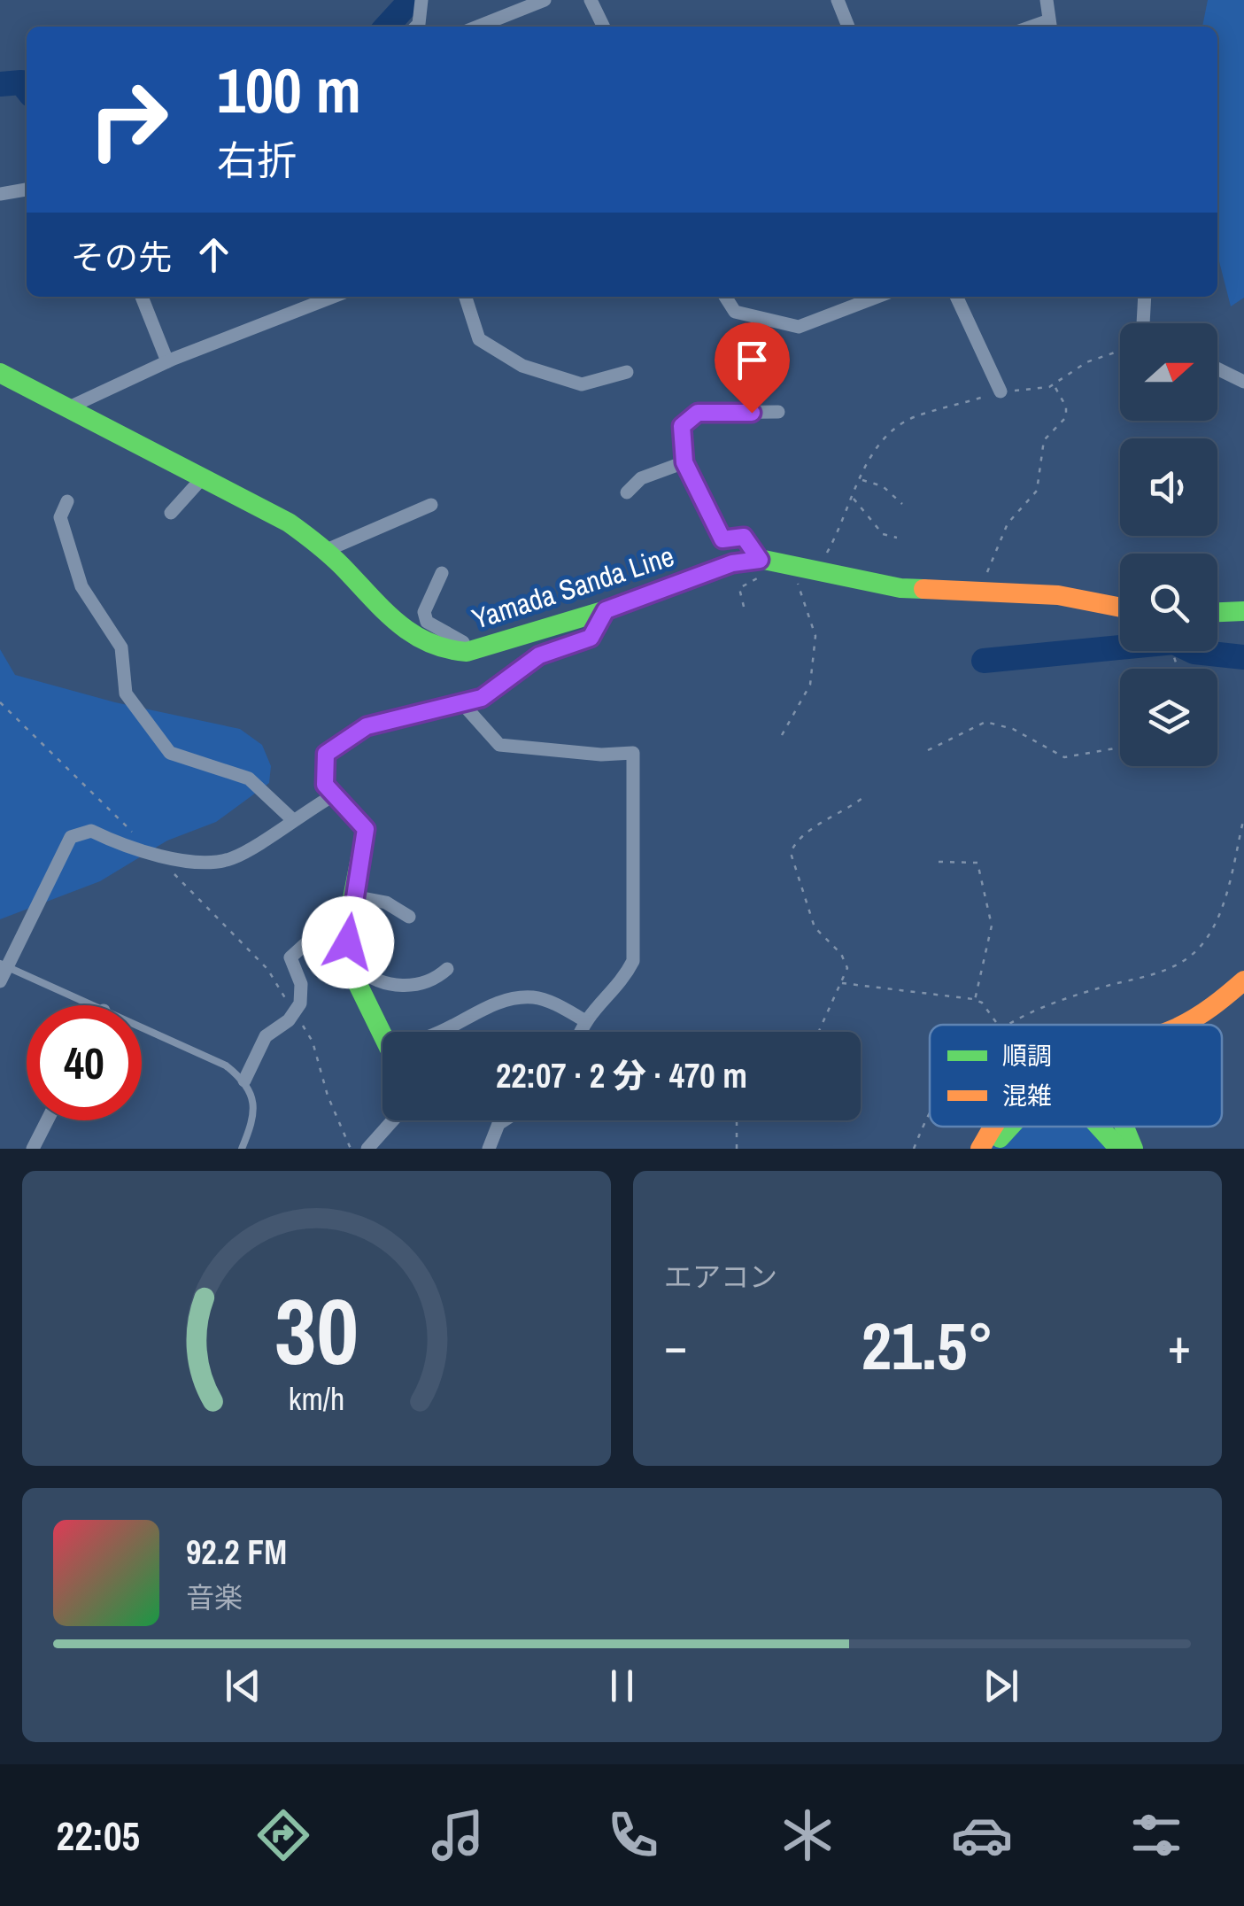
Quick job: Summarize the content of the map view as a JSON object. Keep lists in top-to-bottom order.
{
  "streets": {
    "main road": ["Yamada Sanda Line"]
  },
  "legend": ["順調", "混雑"],
  "north": "right",
  "page": {
    "turn": ["100 m", "右折"],
    "then": "その先",
    "limit": "40",
    "trip": "22:07 · 2 分 · 470 m",
    "tile": "エアコン",
    "heat": ["−", "21.5°", "+"],
    "song": ["92.2 FM", "音楽"],
    "tabs": "22:05",
    "gauge": ["30", "km/h"]
  }
}
